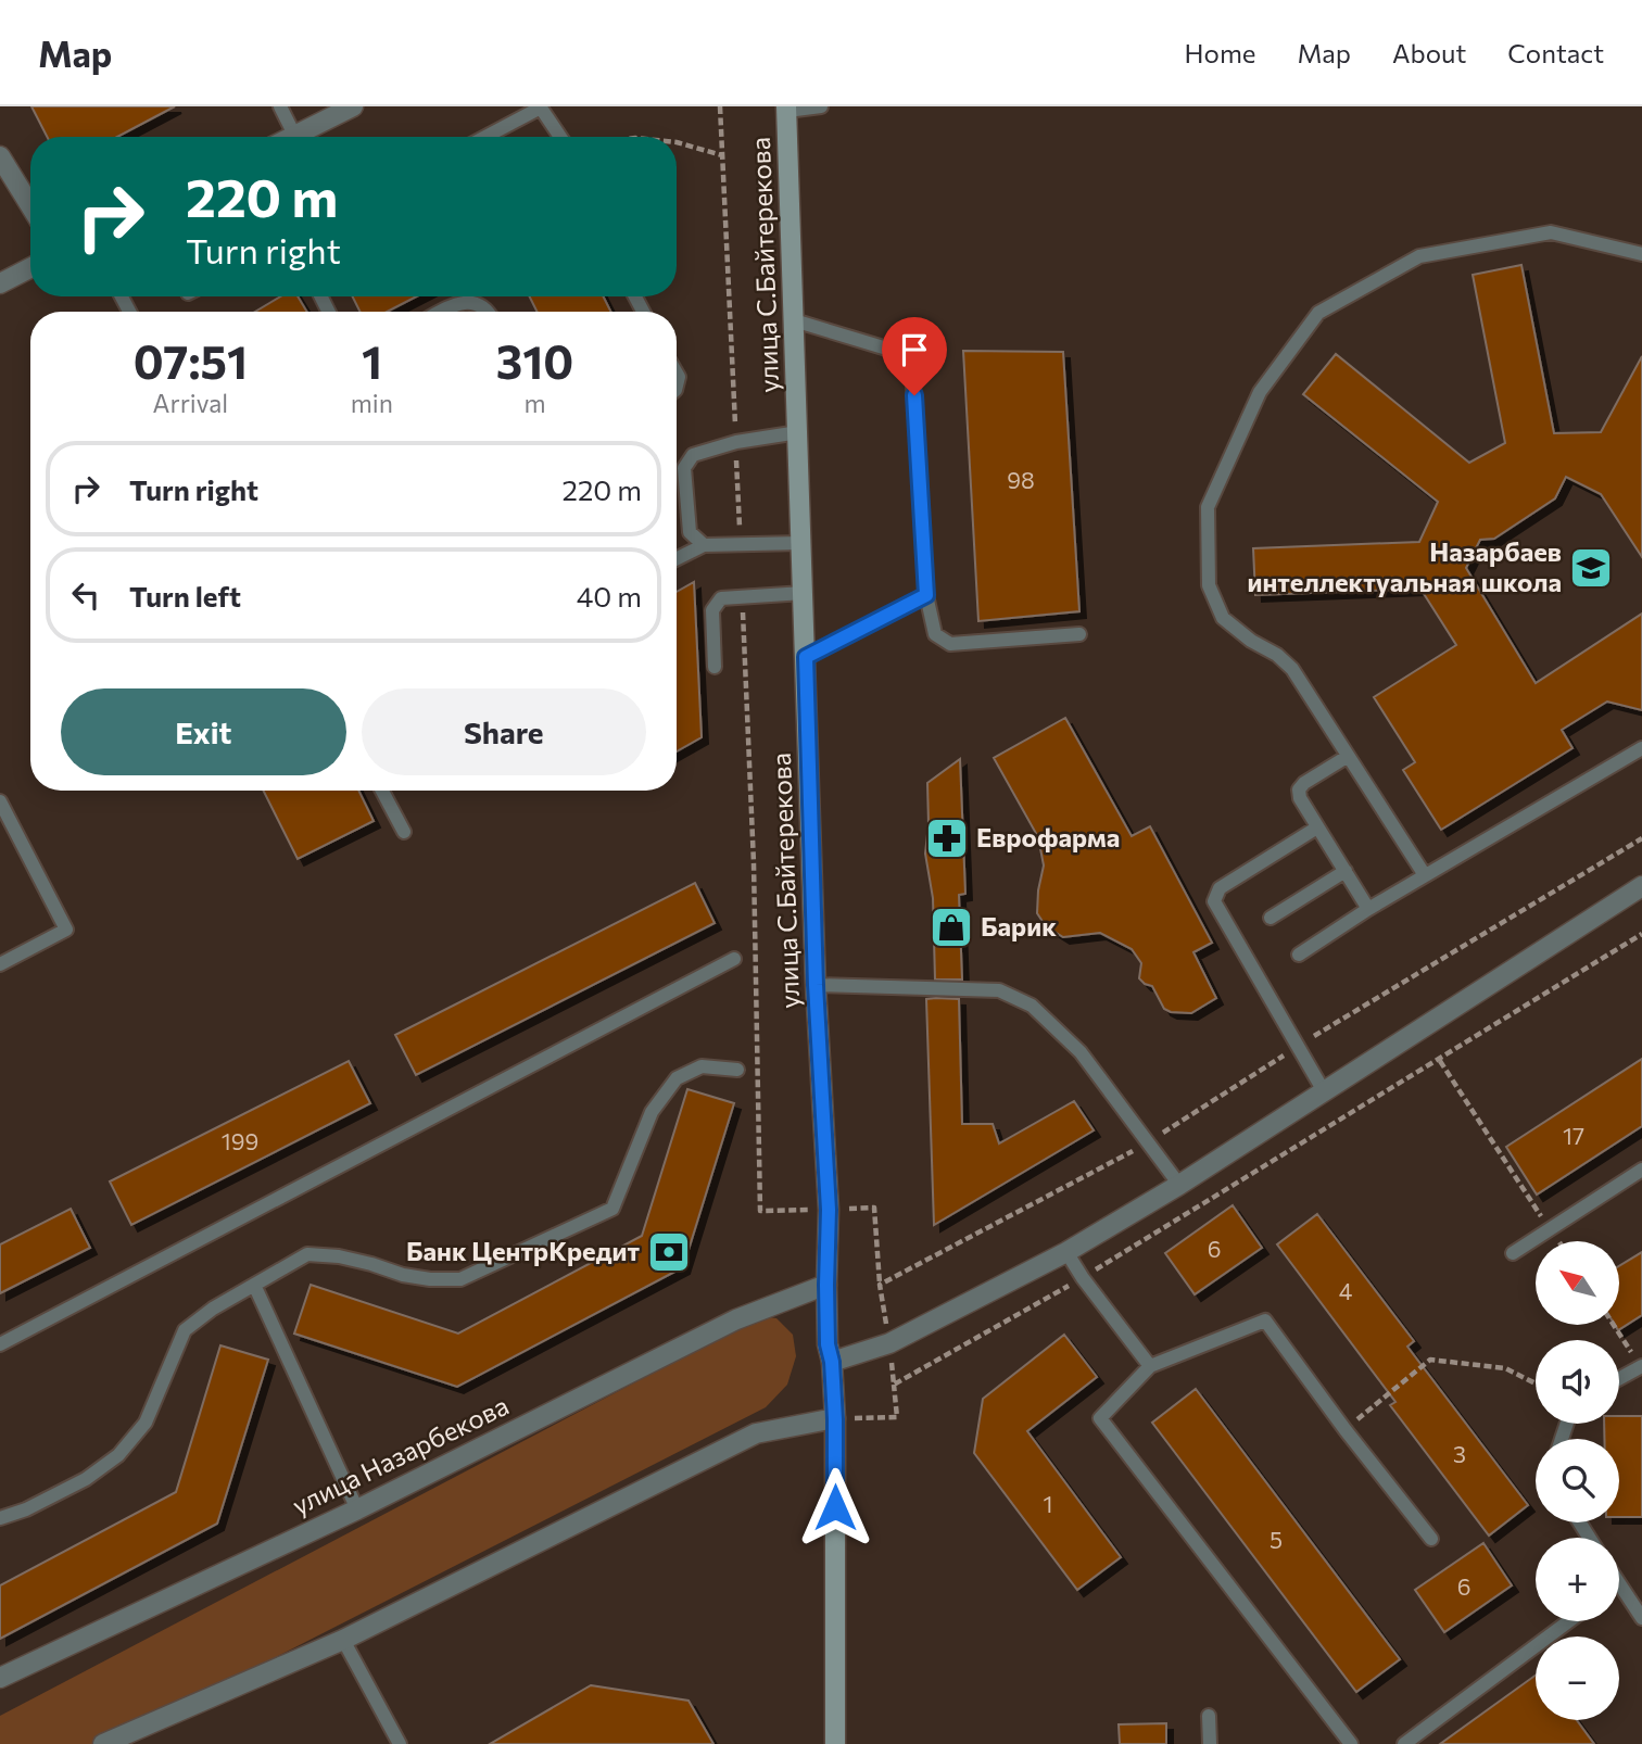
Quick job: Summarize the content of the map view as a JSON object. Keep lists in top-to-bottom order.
{
  "streets": {
    "main road": ["улица С.Байтерекова"],
    "street": ["улица Назарбекова"]
  },
  "crossings": [
    ["улица С.Байтерекова", "улица Назарбекова"]
  ],
  "places": {
    "school or university": ["Назарбаев интеллектуальная школа"],
    "pharmacy": ["Еврофарма"],
    "shop": ["Барик"],
    "bank": ["Банк ЦентрКредит"]
  },
  "house_numbers": [
    "98",
    "17",
    "199",
    "6",
    "4",
    "3",
    "1",
    "5",
    "6"
  ],
  "north": "top left",
  "page": {
    "header": "Map",
    "nav": [
      "Home",
      "Map",
      "About",
      "Contact"
    ],
    "turn": ["220 m", "Turn right"],
    "eta": [
      "07:51",
      "Arrival",
      "1",
      "min",
      "310",
      "m"
    ],
    "list": [
      {
        "name": "Turn right",
        "value": "220 m"
      },
      {
        "name": "Turn left",
        "value": "40 m"
      }
    ],
    "buttons": ["Exit", "Share"],
    "map_buttons": ["+", "−"]
  }
}
